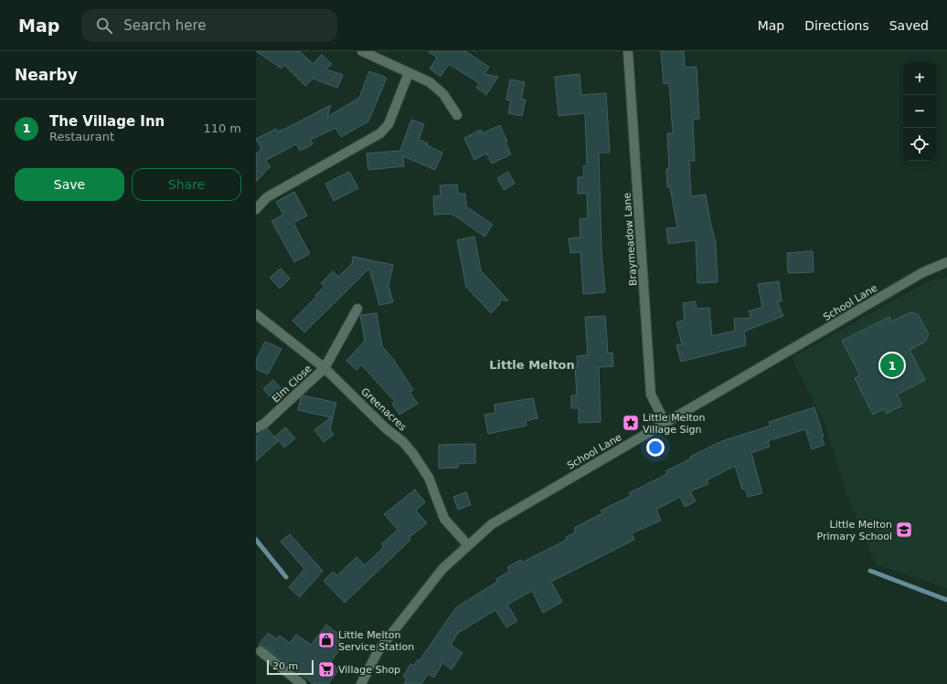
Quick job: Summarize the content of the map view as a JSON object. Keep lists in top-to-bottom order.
{
  "streets": {
    "street": [
      "Braymeadow Lane",
      "School Lane",
      "Elm Close",
      "Greenacres"
    ]
  },
  "crossings": [
    ["Braymeadow Lane", "School Lane"],
    ["School Lane", "Greenacres"],
    ["Elm Close", "Greenacres"]
  ],
  "districts": ["Little Melton"],
  "places": {
    "place": ["Little Melton Village Sign"],
    "school or university": ["Little Melton Primary School"],
    "shop": ["Little Melton Service Station"],
    "supermarket": ["Village Shop"]
  },
  "scale_bar": "20 m",
  "page": {
    "header": "Map",
    "search": "Search here",
    "nav": ["Map", "Directions", "Saved"],
    "heading": "Nearby",
    "map_buttons": ["+", "−"],
    "list": [
      {
        "mark": "1",
        "name": "The Village Inn",
        "note": "Restaurant",
        "value": "110 m"
      }
    ],
    "buttons": ["Save", "Share"],
    "pins": "1",
    "scale": "20 m"
  }
}
